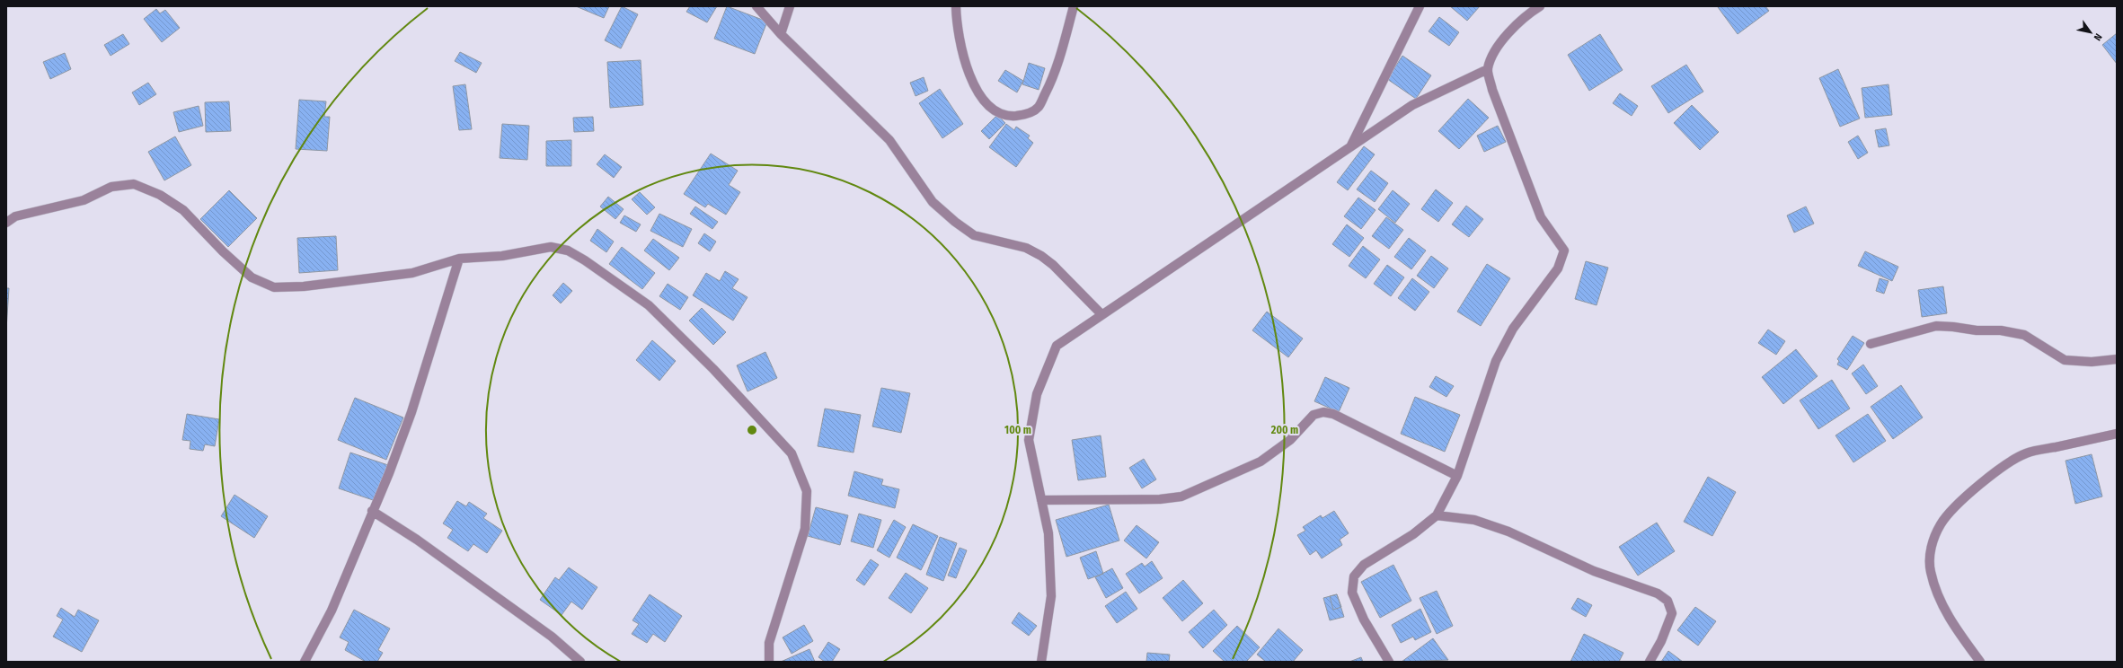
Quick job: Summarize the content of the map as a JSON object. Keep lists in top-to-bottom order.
{
  "north": "bottom right",
  "rings": ["100 m", "200 m"]
}
